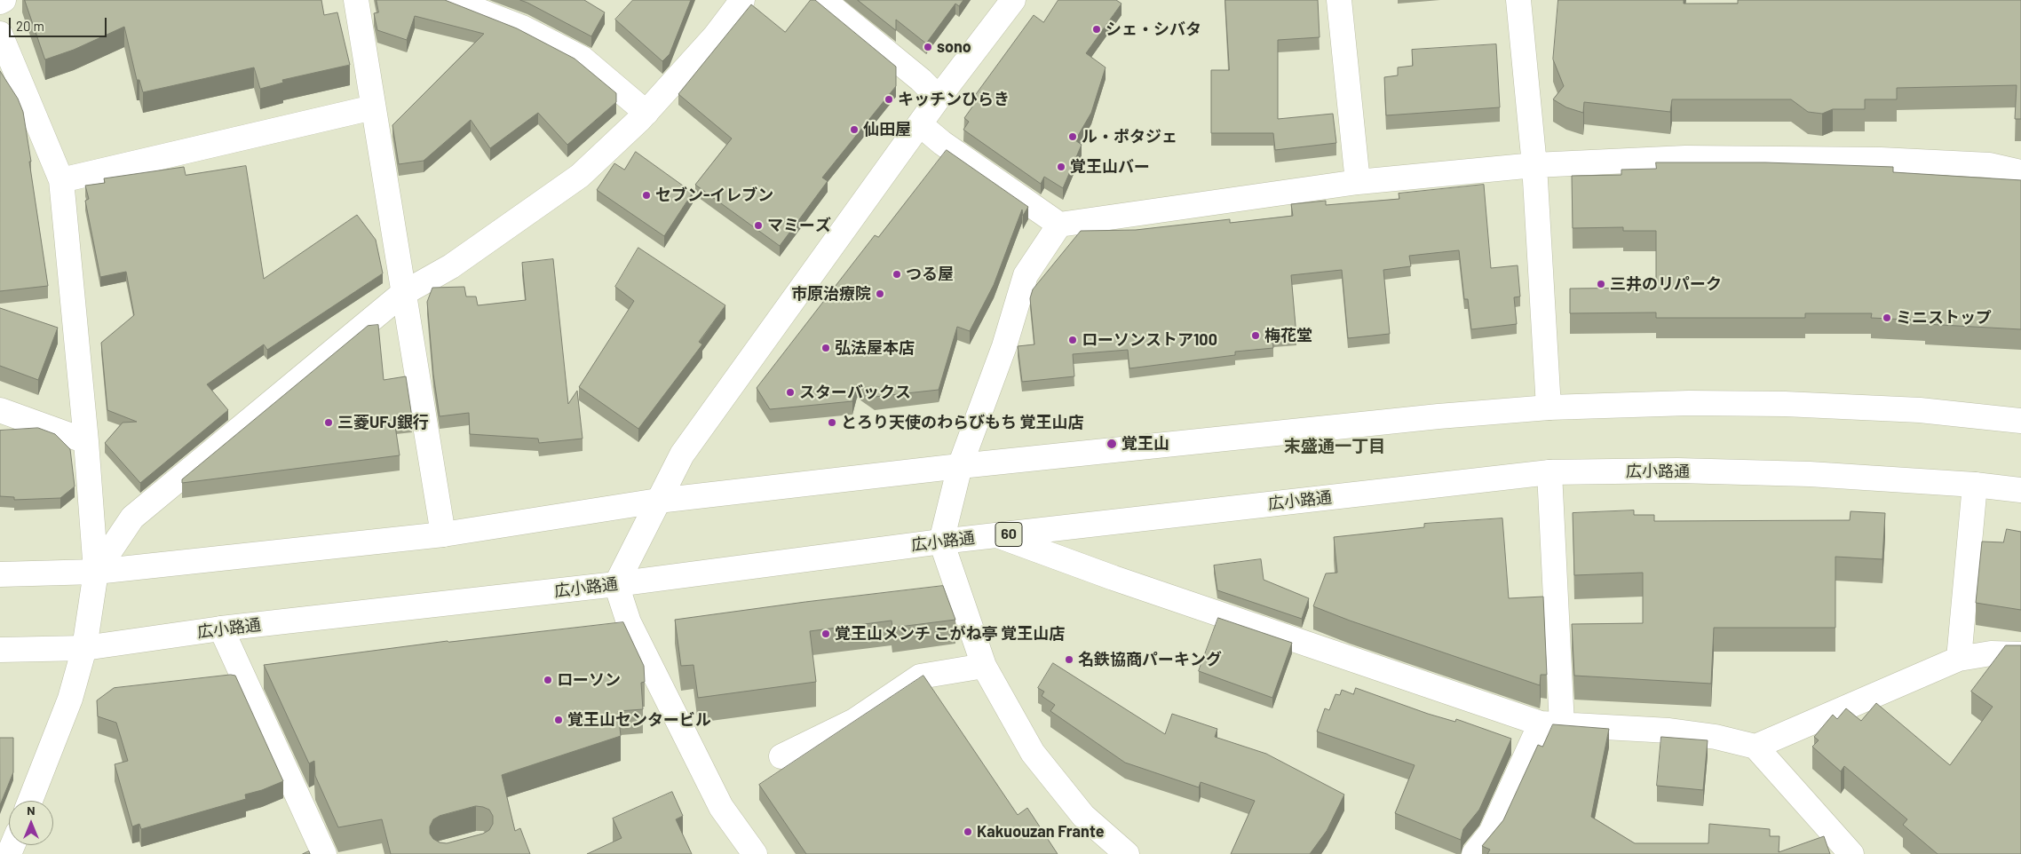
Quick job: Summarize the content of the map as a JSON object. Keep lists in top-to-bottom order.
{
  "streets": {
    "street": ["広小路通", "60"]
  },
  "districts": ["末盛通一丁目"],
  "places": [
    "シェ・シバタ",
    "sono",
    "キッチンひらき",
    "仙田屋",
    "ル・ポタジェ",
    "覚王山バー",
    "セブン-イレブン",
    "マミーズ",
    "つる屋",
    "三井のリパーク",
    "市原治療院",
    "ミニストップ",
    "梅花堂",
    "ローソンストア100",
    "弘法屋本店",
    "スターバックス",
    "三菱UFJ銀行",
    "とろり天使のわらびもち 覚王山店",
    "覚王山",
    "覚王山メンチ こがね亭 覚王山店",
    "名鉄協商パーキング",
    "ローソン",
    "覚王山センタービル",
    "Kakuouzan Frante"
  ],
  "scale_bar": "20 m",
  "north": "top"
}
